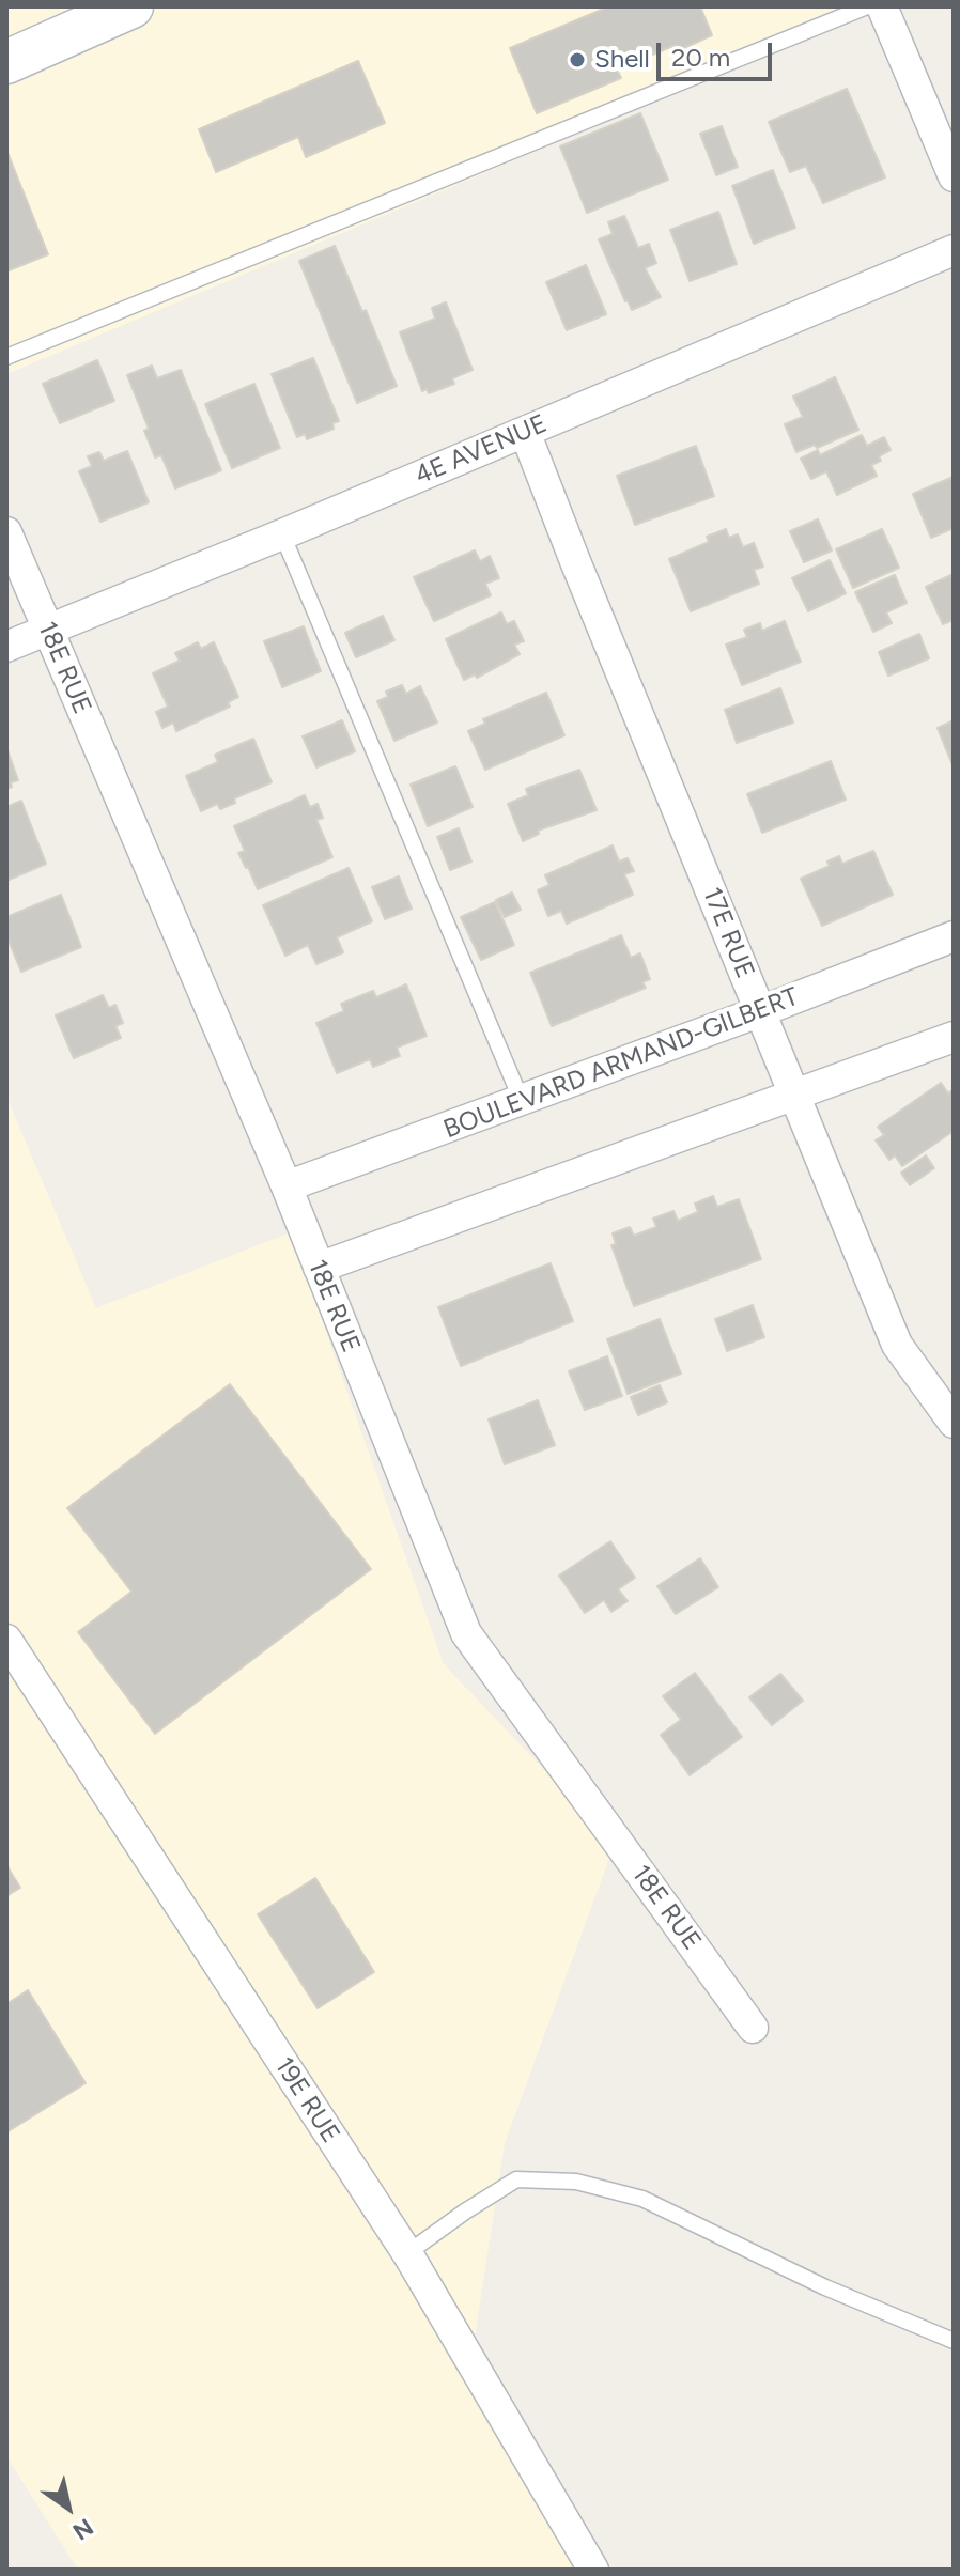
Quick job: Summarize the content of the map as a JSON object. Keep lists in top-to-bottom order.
{
  "streets": {
    "street": [
      "4E AVENUE",
      "18E RUE",
      "17E RUE",
      "BOULEVARD ARMAND-GILBERT",
      "19E RUE"
    ]
  },
  "crossings": [
    ["4E AVENUE", "18E RUE"],
    ["4E AVENUE", "17E RUE"],
    ["18E RUE", "BOULEVARD ARMAND-GILBERT"],
    ["17E RUE", "BOULEVARD ARMAND-GILBERT"]
  ],
  "places": ["Shell"],
  "scale_bar": "20 m",
  "north": "bottom right"
}
